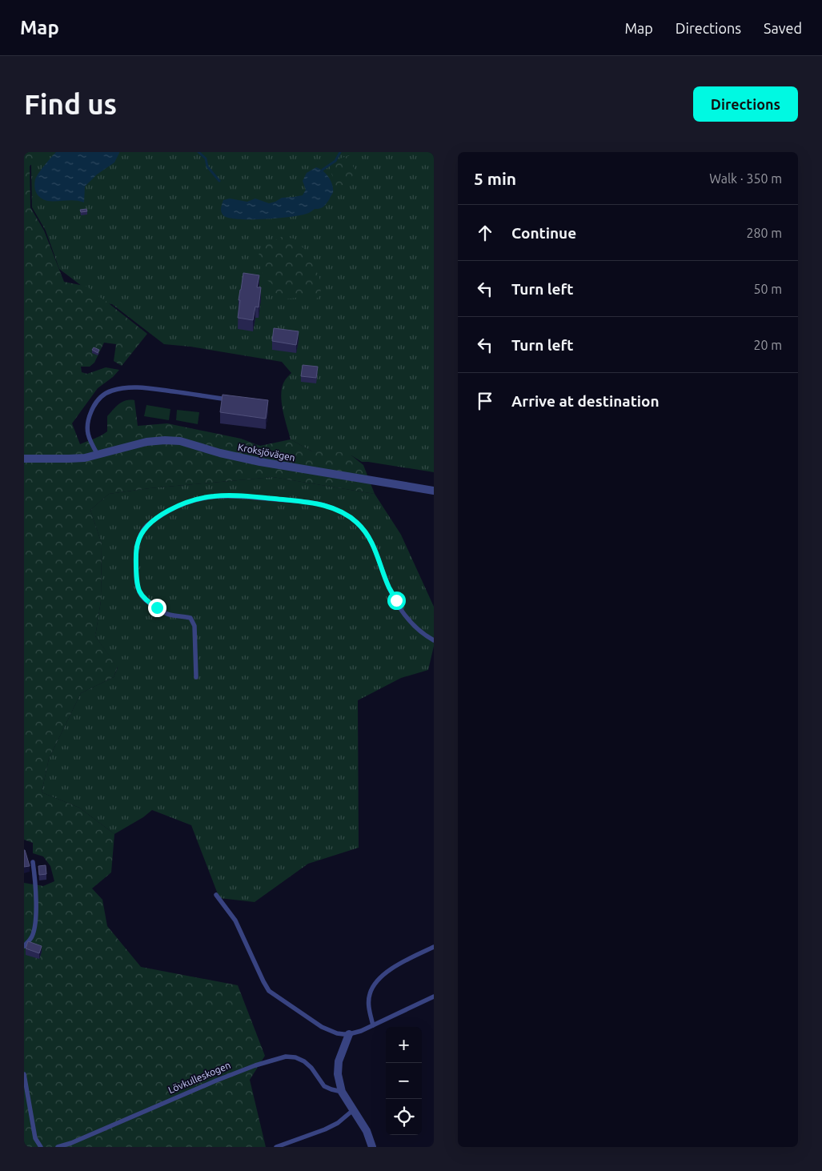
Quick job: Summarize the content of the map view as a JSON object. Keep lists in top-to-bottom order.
{
  "streets": {
    "street": ["Kroksjövägen"],
    "lane": ["Lövkulleskogen"]
  },
  "page": {
    "header": "Map",
    "nav": ["Map", "Directions", "Saved"],
    "buttons": "Directions",
    "title": "Find us",
    "heading": ["5 min", "Walk · 350 m"],
    "list": [
      ["Continue", "280 m"],
      ["Turn left", "50 m"],
      ["Turn left", "20 m"],
      "Arrive at destination"
    ],
    "map_buttons": ["+", "−"]
  }
}
